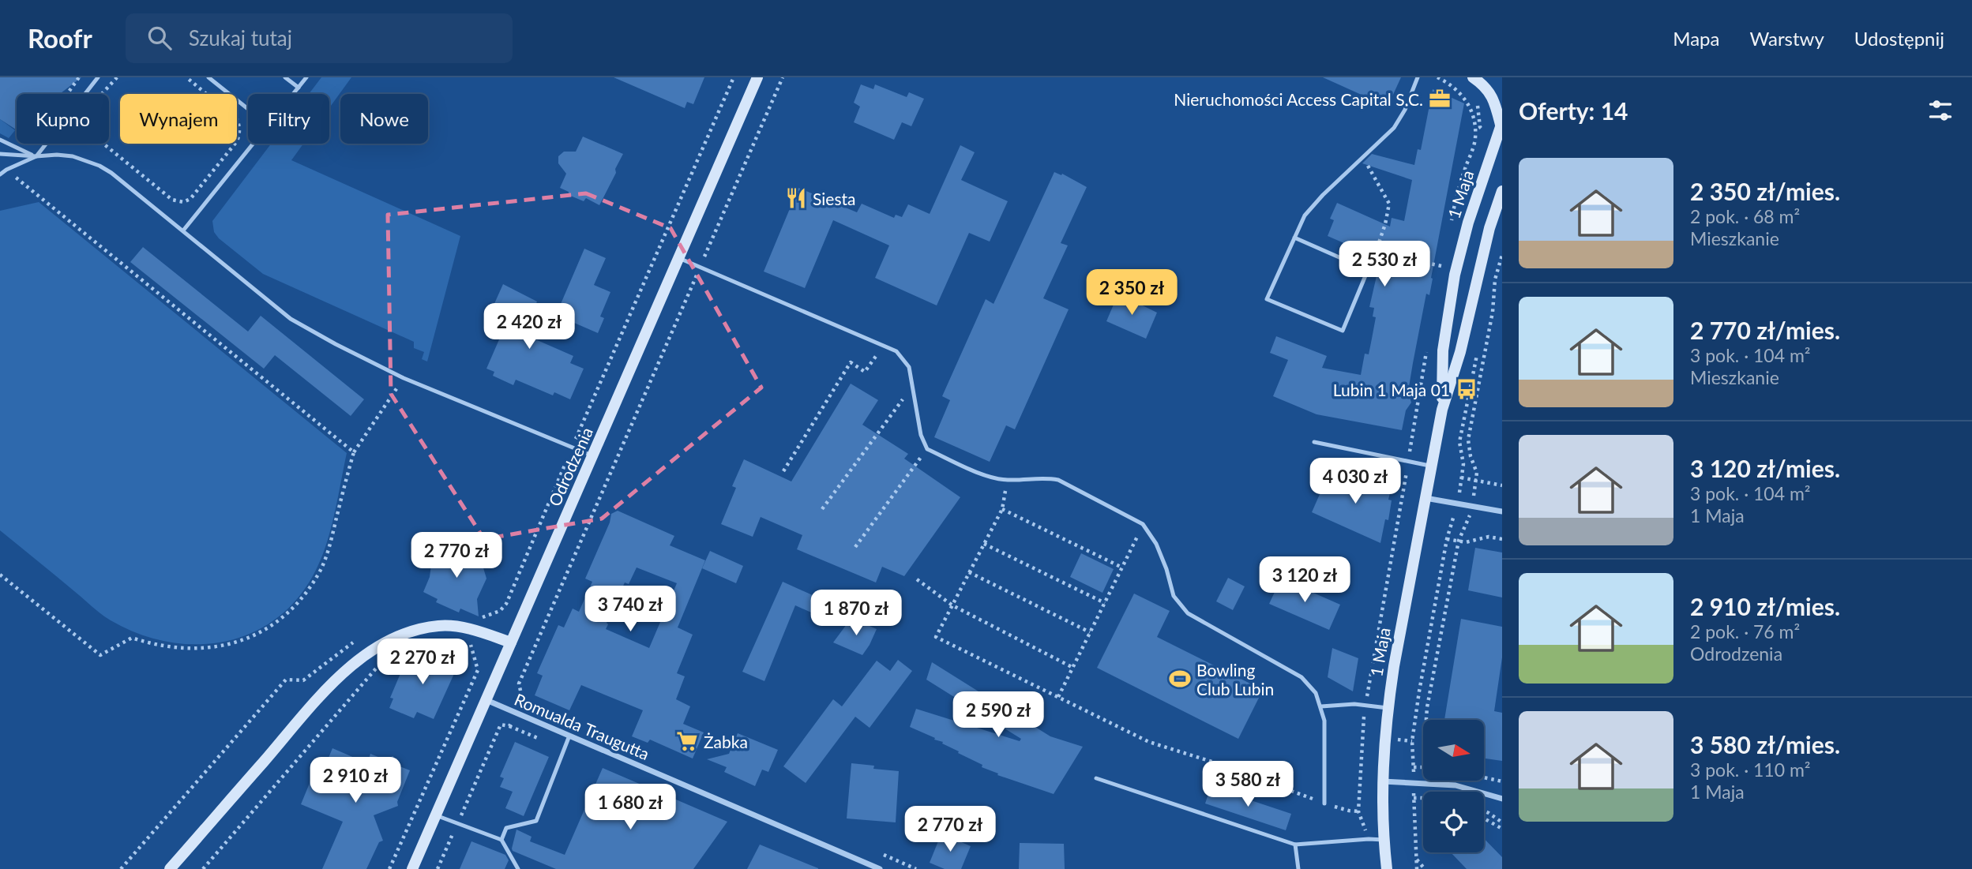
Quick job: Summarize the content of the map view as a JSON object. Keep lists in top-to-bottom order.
{
  "streets": {
    "street": ["1 Maja", "Odrodzenia", "Romualda Traugutta"]
  },
  "crossings": [
    ["Odrodzenia", "Romualda Traugutta"]
  ],
  "places": {
    "office": ["Nieruchomości Access Capital S.C."],
    "restaurant": ["Siesta"],
    "bus stop": ["Lubin 1 Maja 01"],
    "sports": ["Bowling Club Lubin"],
    "supermarket": ["Żabka"]
  },
  "north": "right",
  "page": {
    "header": "Roofr",
    "search": "Szukaj tutaj",
    "nav": ["Mapa", "Warstwy", "Udostępnij"],
    "heading": "Oferty: 14",
    "chip": [
      "Kupno",
      "Wynajem",
      "Filtry",
      "Nowe"
    ],
    "list": [
      {
        "name": "2 350 zł/mies.",
        "note": "2 pok. · 68 m² · Mieszkanie"
      },
      {
        "name": "2 770 zł/mies.",
        "note": "3 pok. · 104 m² · Mieszkanie"
      },
      {
        "name": "3 120 zł/mies.",
        "note": "3 pok. · 104 m² · 1 Maja"
      },
      {
        "name": "2 910 zł/mies.",
        "note": "2 pok. · 76 m² · Odrodzenia"
      },
      {
        "name": "3 580 zł/mies.",
        "note": "3 pok. · 110 m² · 1 Maja"
      }
    ],
    "price": [
      "2 530 zł",
      "2 350 zł",
      "2 420 zł",
      "4 030 zł",
      "2 770 zł",
      "3 120 zł",
      "3 740 zł",
      "1 870 zł",
      "2 270 zł",
      "2 590 zł",
      "2 910 zł",
      "3 580 zł",
      "1 680 zł",
      "2 770 zł"
    ]
  }
}
